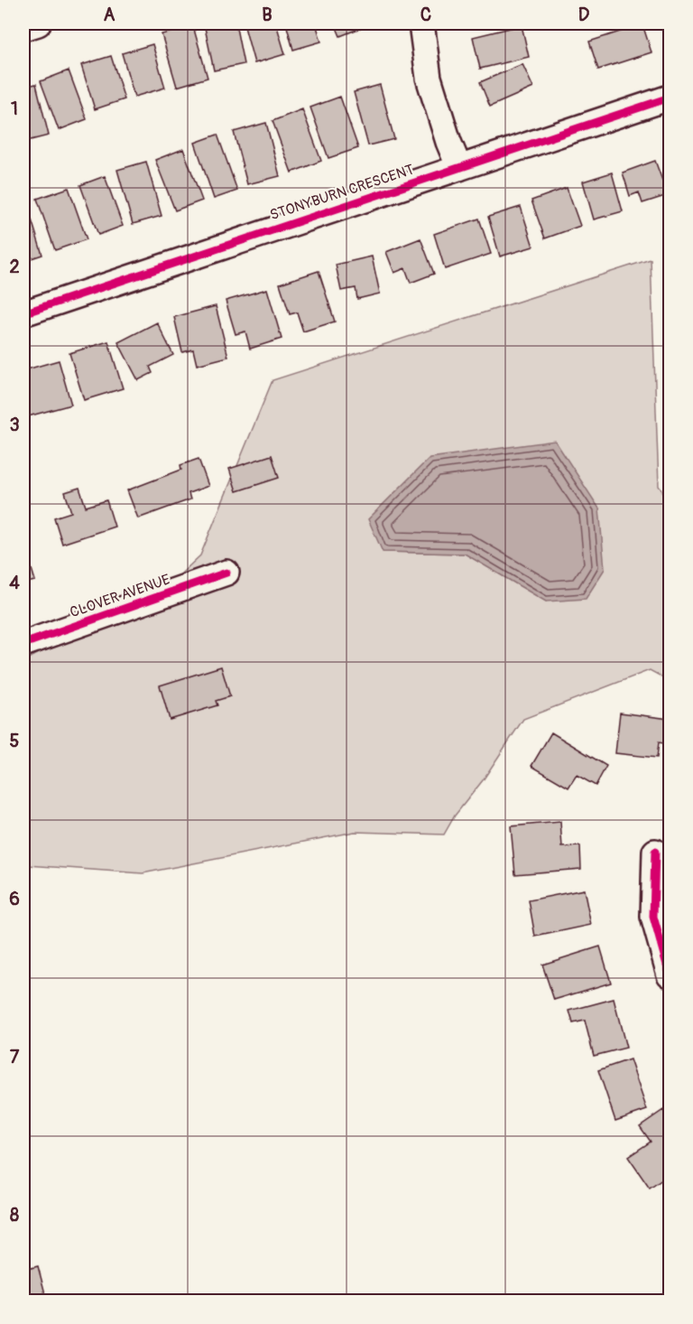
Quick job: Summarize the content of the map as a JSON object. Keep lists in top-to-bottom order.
{
  "streets": {
    "street": ["STONYBURN CRESCENT", "CLOVER AVENUE"]
  },
  "grid": {
    "columns": [
      "A",
      "B",
      "C",
      "D"
    ],
    "rows": [
      "1",
      "2",
      "3",
      "4",
      "5",
      "6",
      "7",
      "8"
    ]
  }
}
